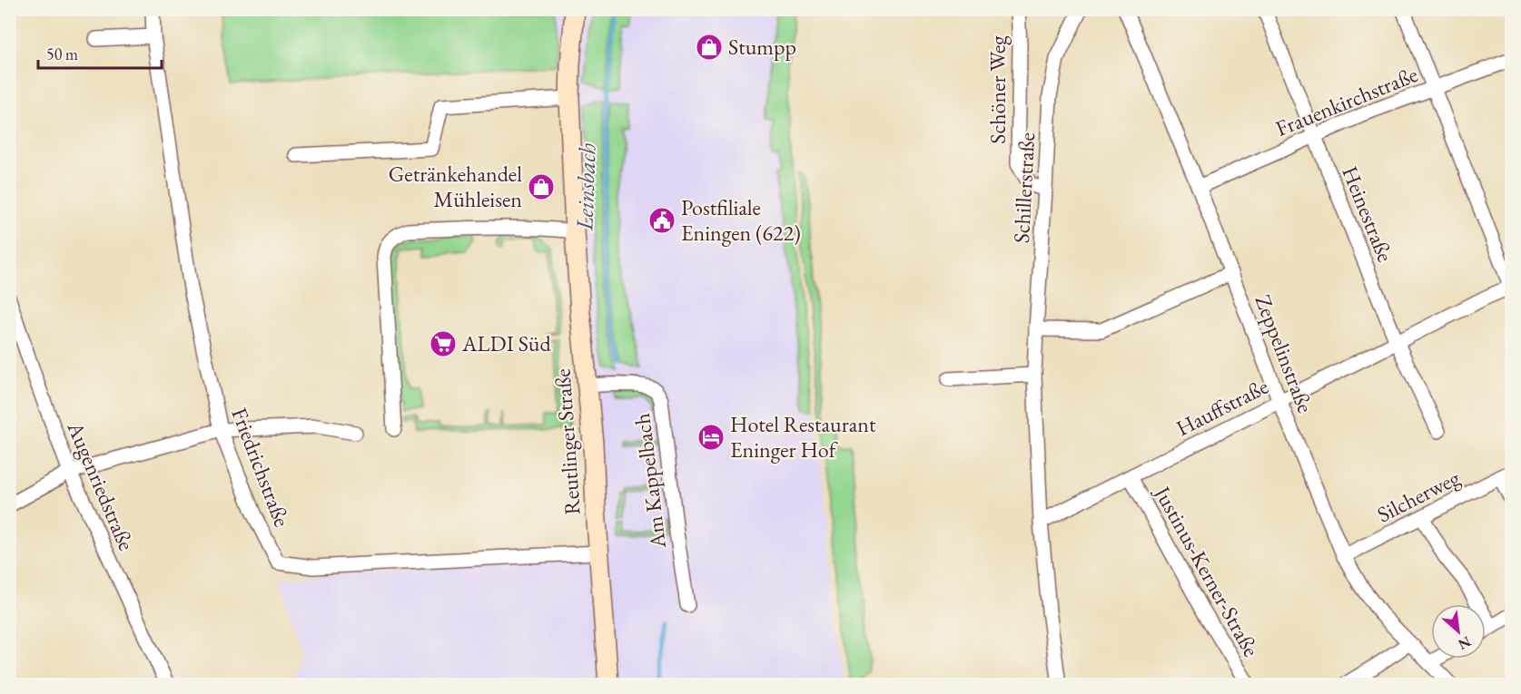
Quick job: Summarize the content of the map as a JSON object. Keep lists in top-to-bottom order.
{
  "streets": {
    "main road": ["Reutlinger Straße"],
    "street": [
      "Schöner Weg",
      "Frauenkirchstraße",
      "Schillerstraße",
      "Heinestraße",
      "Zeppelinstraße",
      "Hauffstraße",
      "Friedrichstraße",
      "Am Kappelbach",
      "Augenriedstraße",
      "Silcherweg",
      "Justinus-Kerner-Straße"
    ]
  },
  "crossings": [
    ["Schöner Weg", "Schillerstraße"],
    ["Frauenkirchstraße", "Heinestraße"],
    ["Frauenkirchstraße", "Zeppelinstraße"],
    ["Schillerstraße", "Hauffstraße"],
    ["Heinestraße", "Hauffstraße"],
    ["Zeppelinstraße", "Hauffstraße"],
    ["Zeppelinstraße", "Silcherweg"],
    ["Hauffstraße", "Justinus-Kerner-Straße"],
    ["Reutlinger Straße", "Friedrichstraße"],
    ["Reutlinger Straße", "Am Kappelbach"]
  ],
  "water": ["Leinsbach"],
  "places": {
    "shop": ["Stumpp", "Getränkehandel Mühleisen"],
    "public building": ["Postfiliale Eningen (622)"],
    "supermarket": ["ALDI Süd"],
    "hotel": ["Hotel Restaurant Eninger Hof"]
  },
  "scale_bar": "50 m",
  "north": "bottom right"
}
